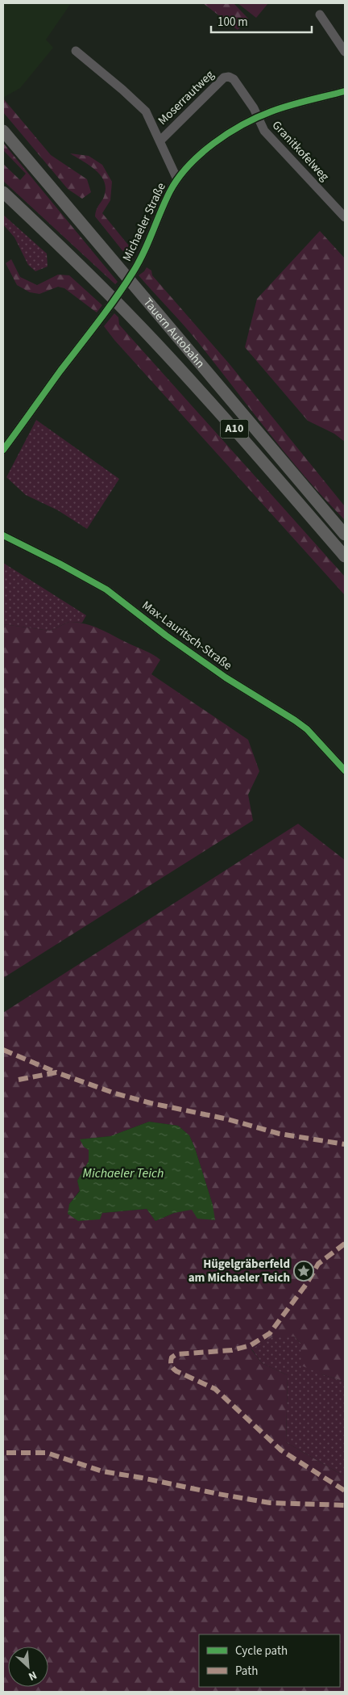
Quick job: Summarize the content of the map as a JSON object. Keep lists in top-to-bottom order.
{
  "streets": {
    "highway": ["Tauern Autobahn", "A10"],
    "street": [
      "Moserrautweg",
      "Granitkofelweg",
      "Michaeler Straße",
      "Max-Lauritsch-Straße"
    ]
  },
  "crossings": [
    ["Moserrautweg", "Granitkofelweg"],
    ["Moserrautweg", "Michaeler Straße"],
    ["Granitkofelweg", "Michaeler Straße"]
  ],
  "water": ["Michaeler Teich"],
  "places": {
    "place": ["Hügelgräberfeld am Michaeler Teich"]
  },
  "legend": ["Cycle path", "Path"],
  "scale_bar": "100 m",
  "north": "bottom right"
}
